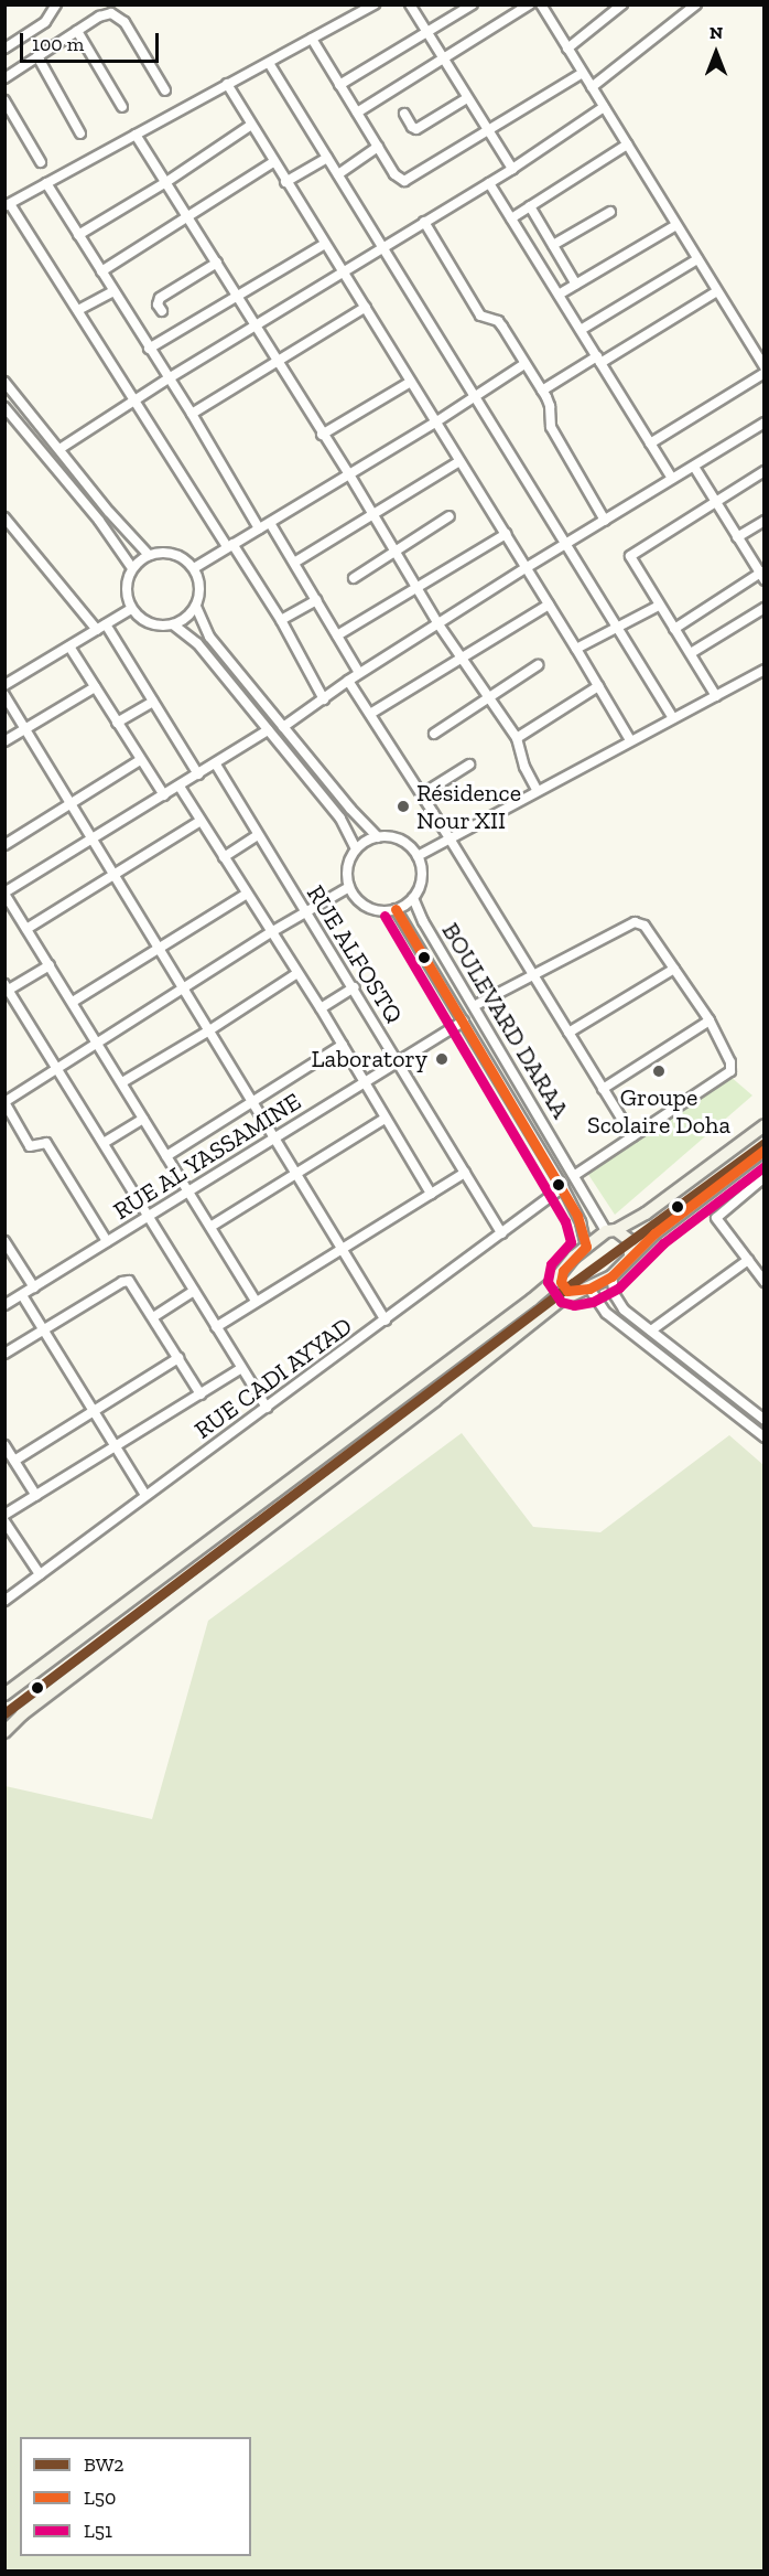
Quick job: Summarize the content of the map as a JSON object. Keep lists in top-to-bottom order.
{
  "streets": {
    "street": [
      "RUE ALFOSTQ",
      "BOULEVARD DARAA",
      "RUE AL YASSAMINE",
      "RUE CADI AYYAD"
    ]
  },
  "crossings": [
    ["RUE ALFOSTQ", "RUE AL YASSAMINE"],
    ["RUE ALFOSTQ", "RUE CADI AYYAD"],
    ["BOULEVARD DARAA", "RUE AL YASSAMINE"],
    ["BOULEVARD DARAA", "RUE CADI AYYAD"]
  ],
  "places": ["Résidence Nour XII", "Laboratory", "Groupe Scolaire Doha"],
  "lines": ["transit line L50", "transit line L51", "transit line BW2"],
  "legend": ["BW2", "L50", "L51"],
  "scale_bar": "100 m",
  "north": "top"
}
